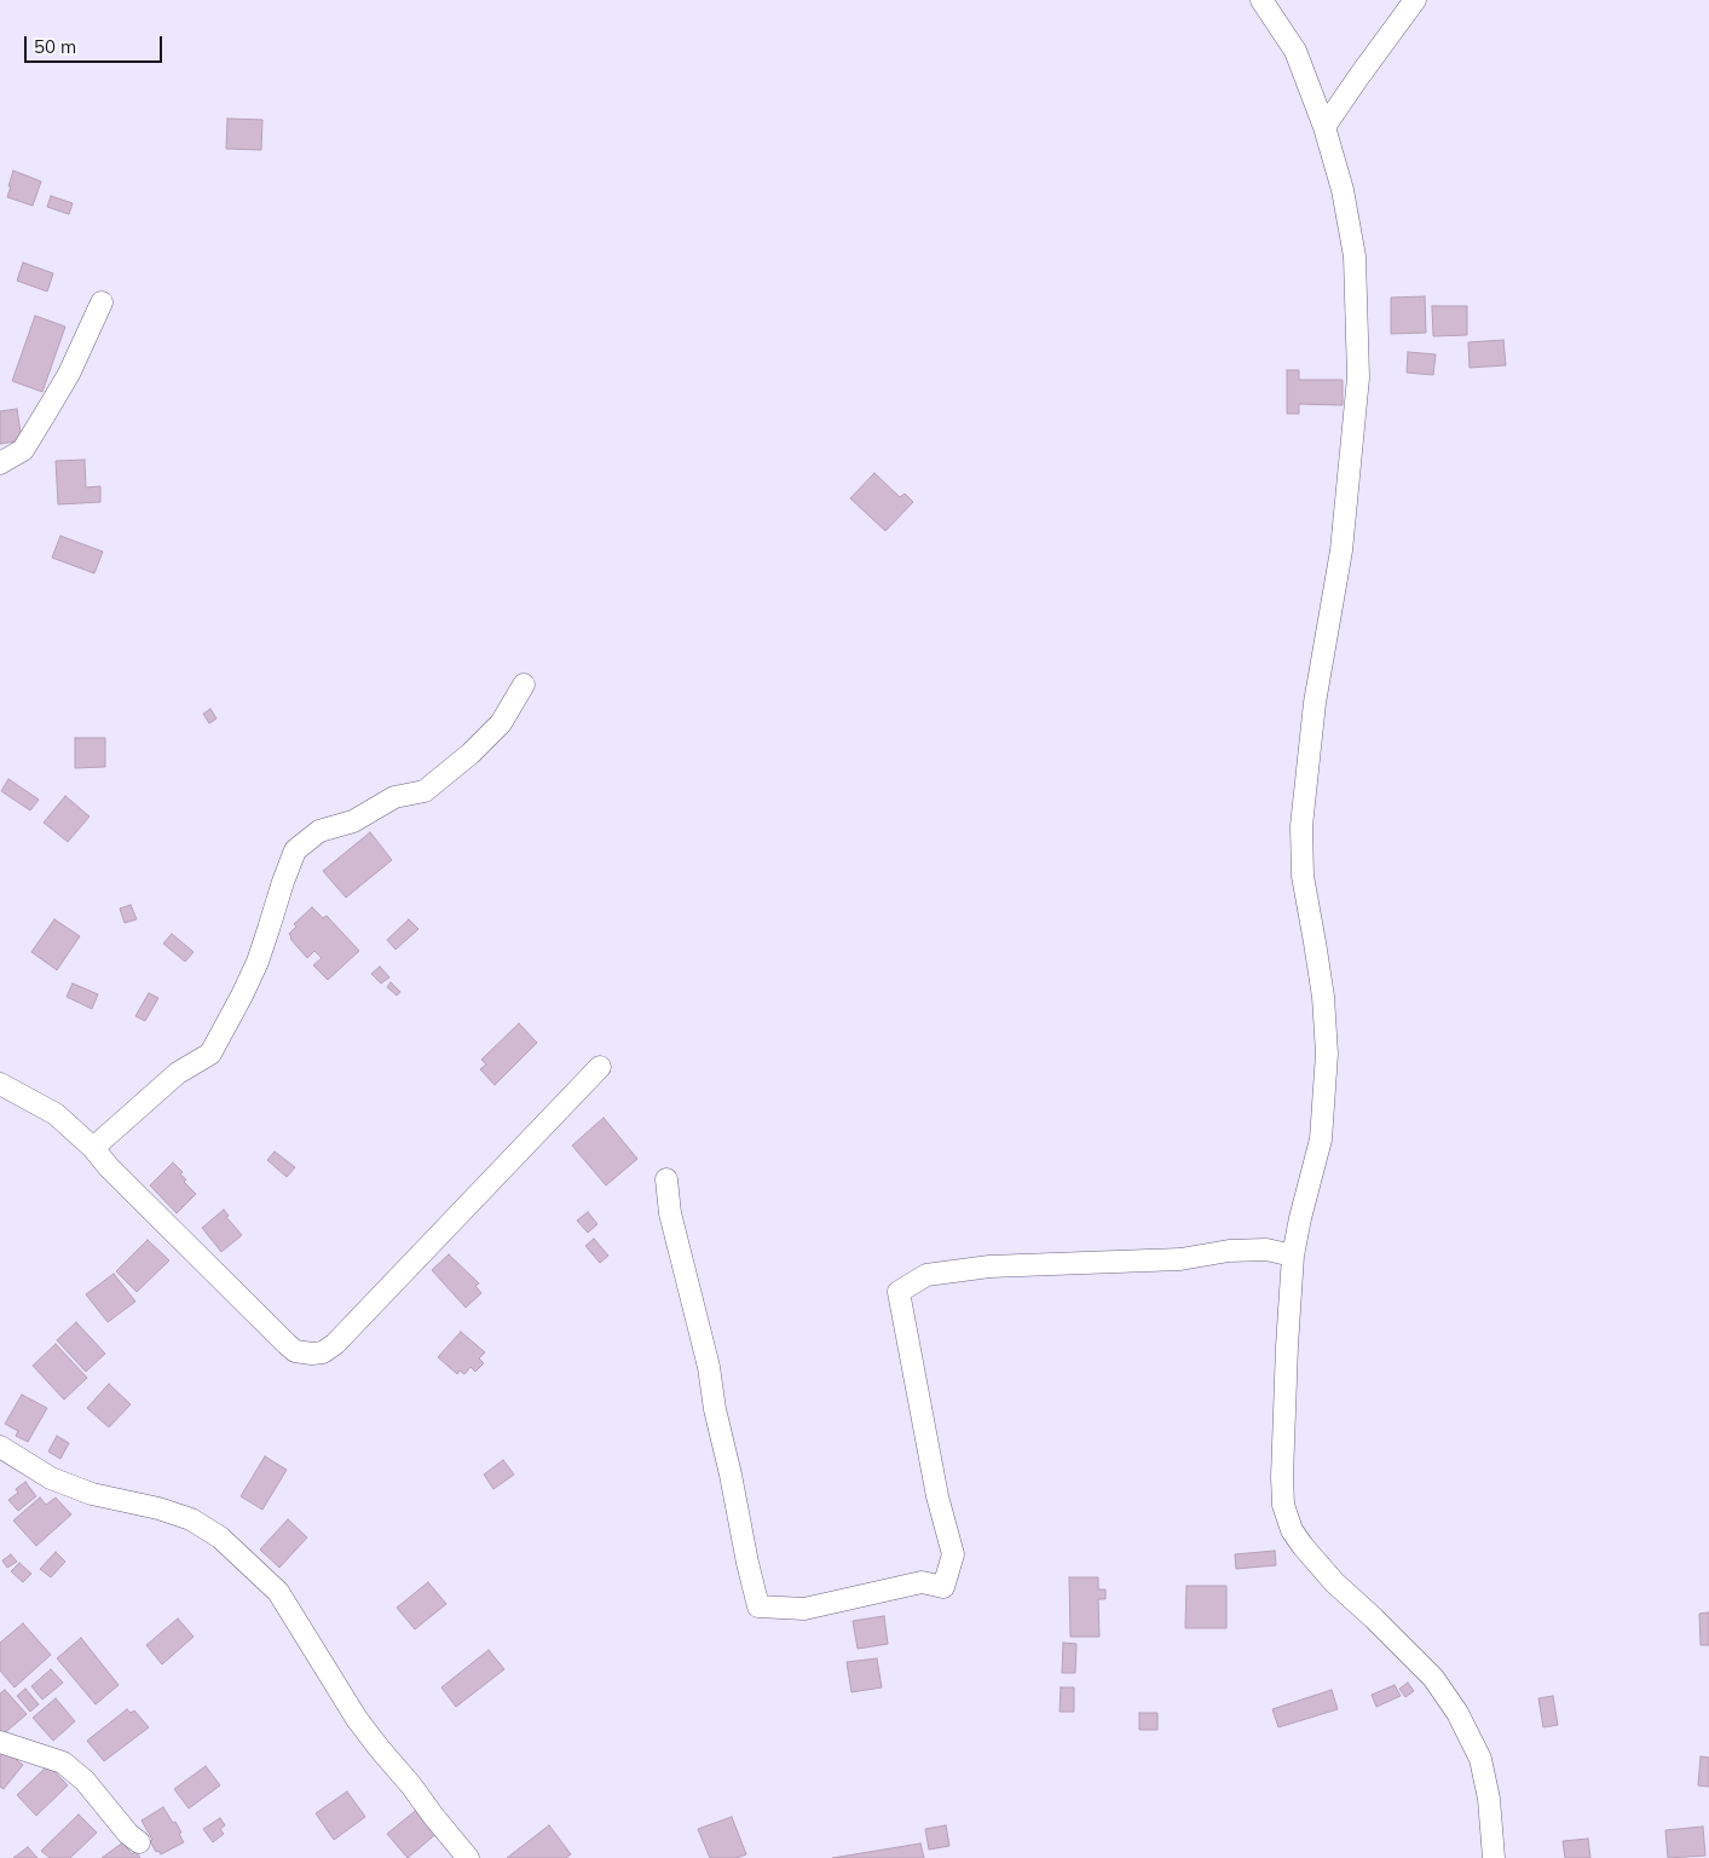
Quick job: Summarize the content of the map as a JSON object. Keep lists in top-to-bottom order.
{
  "scale_bar": "50 m"
}
